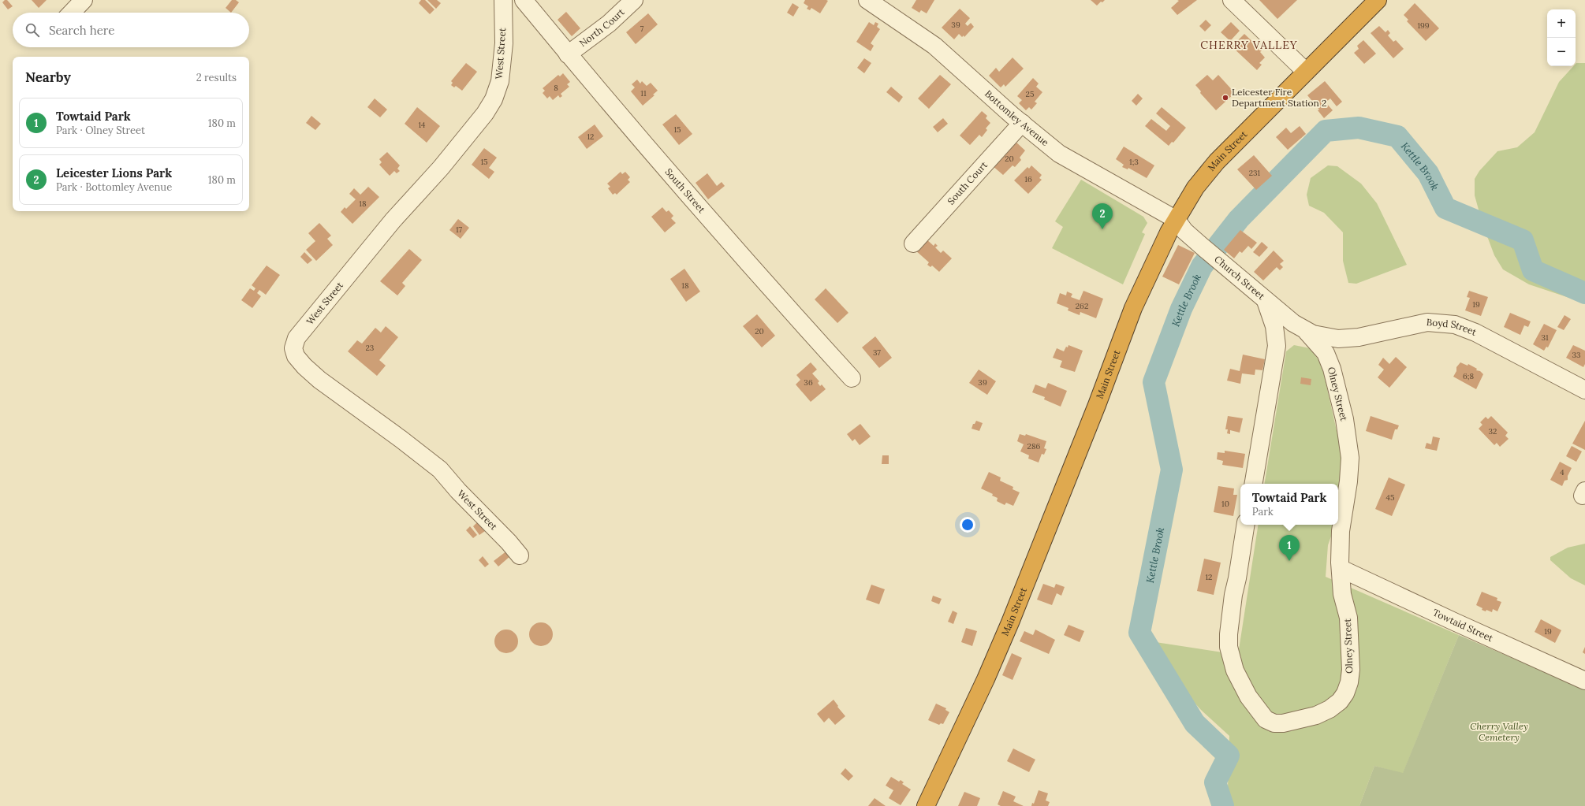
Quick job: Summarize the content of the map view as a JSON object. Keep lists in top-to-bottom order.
{
  "streets": {
    "highway": ["Main Street"],
    "street": [
      "North Court",
      "West Street",
      "Bottomley Avenue",
      "South Court",
      "South Street",
      "Church Street",
      "Boyd Street",
      "Olney Street",
      "Towtaid Street"
    ]
  },
  "crossings": [
    ["North Court", "South Street"],
    ["Bottomley Avenue", "Main Street"],
    ["Bottomley Avenue", "South Court"],
    ["Bottomley Avenue", "Church Street"],
    ["Main Street", "Church Street"],
    ["Church Street", "Boyd Street"],
    ["Church Street", "Olney Street"],
    ["Boyd Street", "Olney Street"],
    ["Olney Street", "Towtaid Street"]
  ],
  "districts": ["CHERRY VALLEY"],
  "water": ["Kettle Brook"],
  "parks": ["Cherry Valley Cemetery"],
  "places": ["Leicester Fire Department Station 2"],
  "house_numbers": [
    "39",
    "199",
    "7",
    "8",
    "11",
    "25",
    "14",
    "15",
    "12",
    "20",
    "15",
    "1;3",
    "231",
    "16",
    "18",
    "17",
    "18",
    "19",
    "262",
    "20",
    "31",
    "23",
    "37",
    "33",
    "6;8",
    "36",
    "39",
    "32",
    "286",
    "4",
    "45",
    "10",
    "12",
    "19"
  ],
  "page": {
    "map_buttons": ["+", "−"],
    "search": "Search here",
    "heading": ["Nearby", "2 results"],
    "list": [
      {
        "mark": "1",
        "name": "Towtaid Park",
        "note": "Park · Olney Street",
        "value": "180 m"
      },
      {
        "mark": "2",
        "name": "Leicester Lions Park",
        "note": "Park · Bottomley Avenue",
        "value": "180 m"
      }
    ],
    "pins": ["2", "1"],
    "popup": ["Towtaid Park", "Park"]
  }
}
